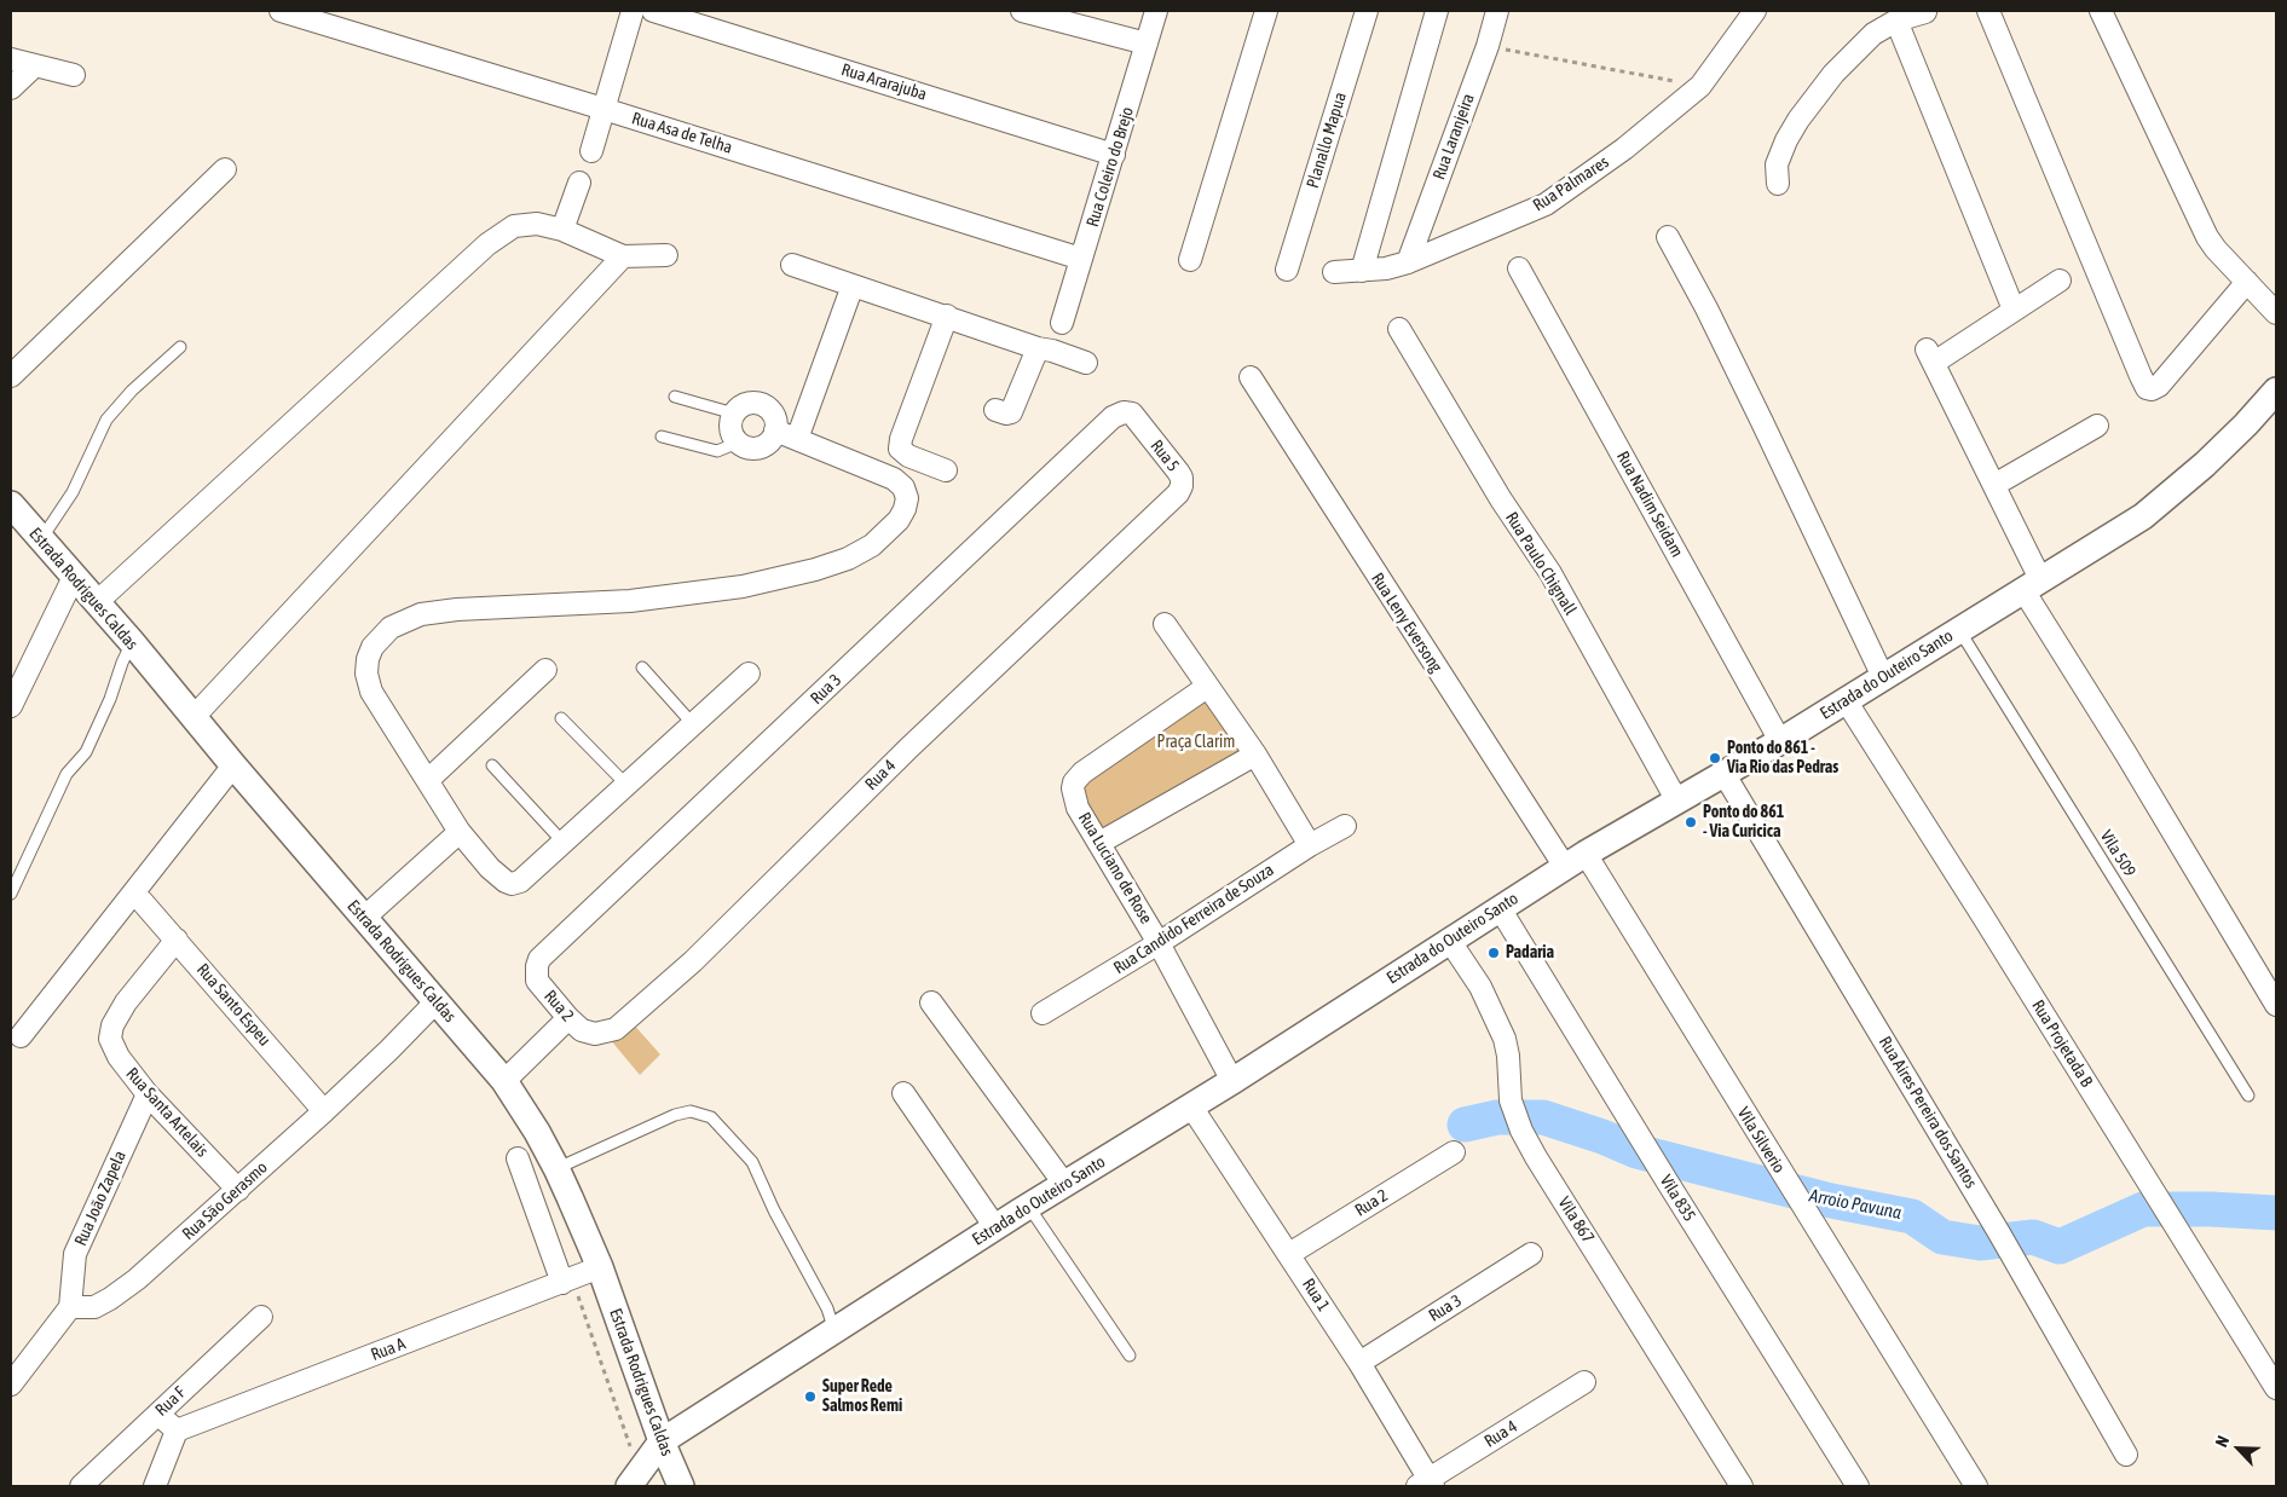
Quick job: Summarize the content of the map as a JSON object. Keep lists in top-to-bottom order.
{
  "streets": {
    "street": [
      "Rua Ararajuba",
      "Rua Asa de Telha",
      "Rua Laranjeira",
      "Planallo Mapua",
      "Rua Coleiro do Brejo",
      "Rua Palmares",
      "Rua 5",
      "Rua Nadim Seidam",
      "Rua Paulo Chignall",
      "Estrada Rodrigues Caldas",
      "Rua Leny Eversong",
      "Estrada do Outeiro Santo",
      "Rua 3",
      "Rua 4",
      "Rua Luciano de Rose",
      "Rua Candido Ferreira de Souza",
      "Rua Santo Espeu",
      "Rua 2",
      "Rua Projetada B",
      "Rua Santa Artelais",
      "Rua Aires Pereira dos Santos",
      "Vila Silverio",
      "Rua João Zapela",
      "Vila 835",
      "Rua São Gerasmo",
      "Vila 867",
      "Rua 1",
      "Rua A",
      "Rua F"
    ],
    "lane": ["Vila 509"]
  },
  "crossings": [
    ["Rua Ararajuba", "Rua Coleiro do Brejo"],
    ["Rua Asa de Telha", "Rua Coleiro do Brejo"],
    ["Rua Laranjeira", "Rua Palmares"],
    ["Rua 5", "Rua 3"],
    ["Rua 5", "Rua 4"],
    ["Rua Nadim Seidam", "Estrada do Outeiro Santo"],
    ["Rua Paulo Chignall", "Estrada do Outeiro Santo"],
    ["Estrada Rodrigues Caldas", "Estrada do Outeiro Santo"],
    ["Estrada Rodrigues Caldas", "Rua São Gerasmo"],
    ["Estrada Rodrigues Caldas", "Rua A"],
    ["Rua Leny Eversong", "Estrada do Outeiro Santo"],
    ["Rua Leny Eversong", "Vila Silverio"],
    ["Estrada do Outeiro Santo", "Vila 509"],
    ["Estrada do Outeiro Santo", "Rua Luciano de Rose"],
    ["Estrada do Outeiro Santo", "Rua Projetada B"],
    ["Estrada do Outeiro Santo", "Rua Aires Pereira dos Santos"],
    ["Estrada do Outeiro Santo", "Vila Silverio"],
    ["Estrada do Outeiro Santo", "Vila 835"],
    ["Estrada do Outeiro Santo", "Vila 867"],
    ["Estrada do Outeiro Santo", "Rua 1"],
    ["Rua 3", "Rua 2"],
    ["Rua 3", "Rua 1"],
    ["Rua 4", "Rua 2"],
    ["Rua 4", "Rua 1"],
    ["Rua Luciano de Rose", "Rua Candido Ferreira de Souza"],
    ["Rua Santo Espeu", "Rua Santa Artelais"],
    ["Rua Santo Espeu", "Rua São Gerasmo"],
    ["Rua 2", "Rua 1"],
    ["Rua Santa Artelais", "Rua João Zapela"],
    ["Rua Santa Artelais", "Rua São Gerasmo"],
    ["Rua João Zapela", "Rua São Gerasmo"]
  ],
  "water": ["Arroio Pavuna"],
  "parks": ["Praça Clarim"],
  "places": [
    "Ponto do 861 - Via Rio das Pedras",
    "Ponto do 861 - Via Curicica",
    "Padaria",
    "Super Rede Salmos Remi"
  ],
  "north": "top left"
}
